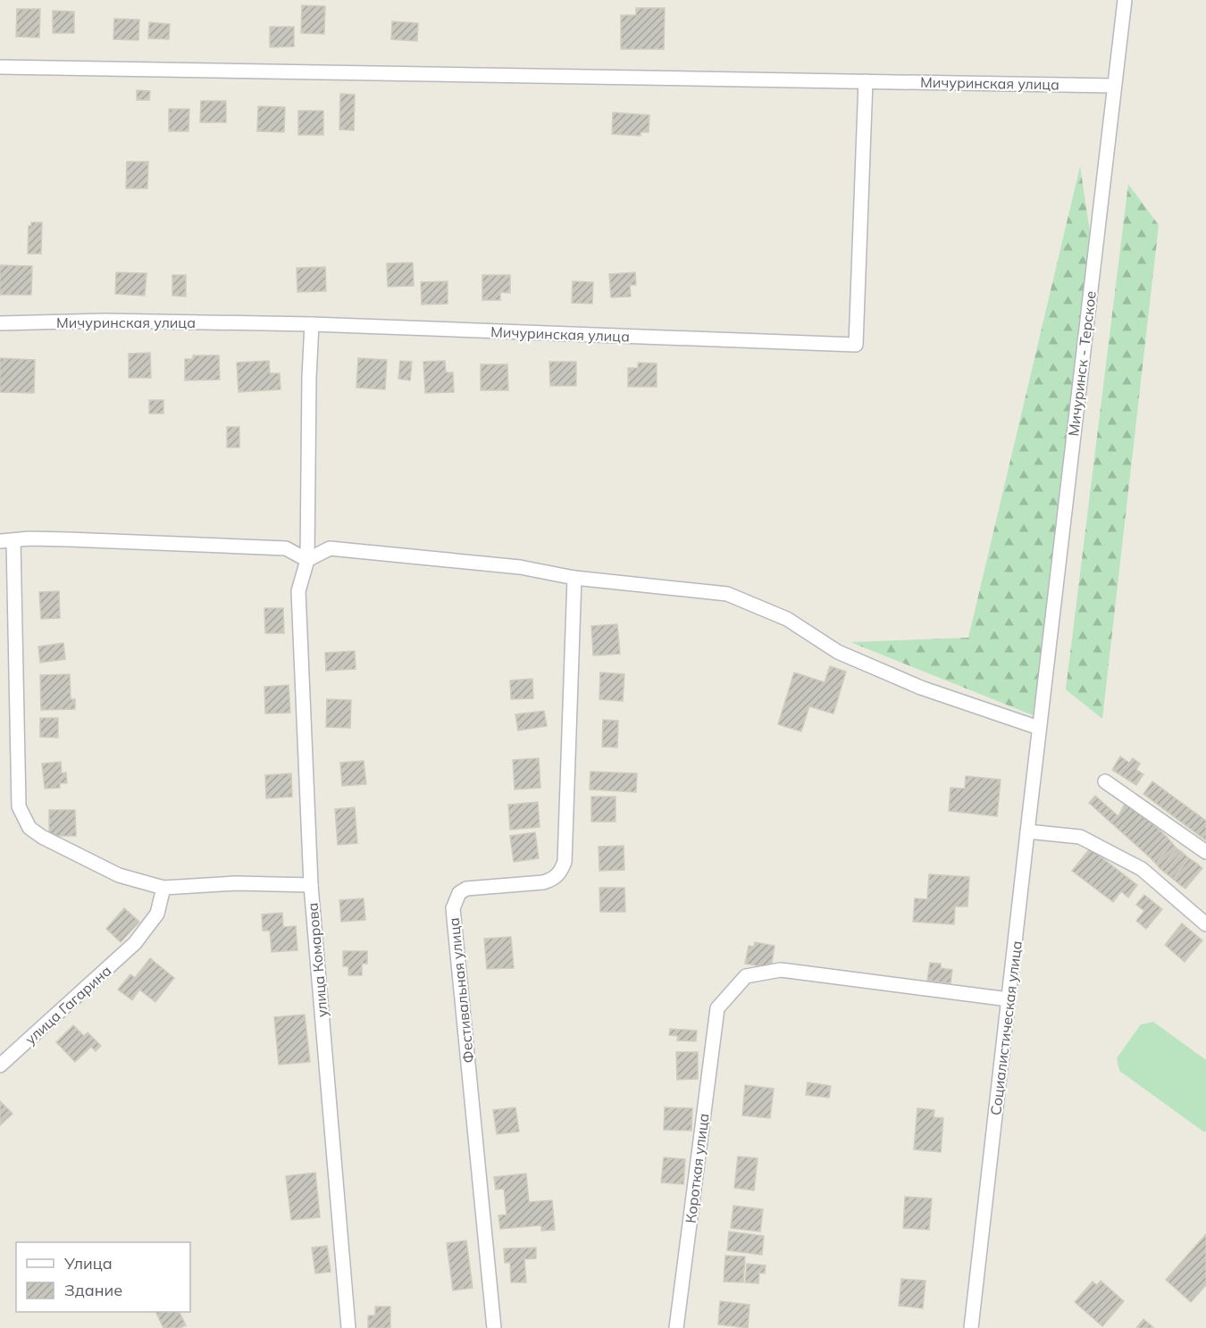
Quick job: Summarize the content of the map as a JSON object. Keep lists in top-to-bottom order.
{
  "streets": {
    "street": [
      "Мичуринская улица",
      "Мичуринск - Терское",
      "улица Комарова",
      "Фестивальная улица",
      "улица Гагарина",
      "Социалистическая улица",
      "Короткая улица"
    ]
  },
  "crossings": [
    ["Мичуринская улица", "Мичуринск - Терское"],
    ["Мичуринская улица", "улица Комарова"],
    ["Мичуринск - Терское", "Социалистическая улица"],
    ["Социалистическая улица", "Короткая улица"]
  ],
  "legend": ["Улица", "Здание"]
}
